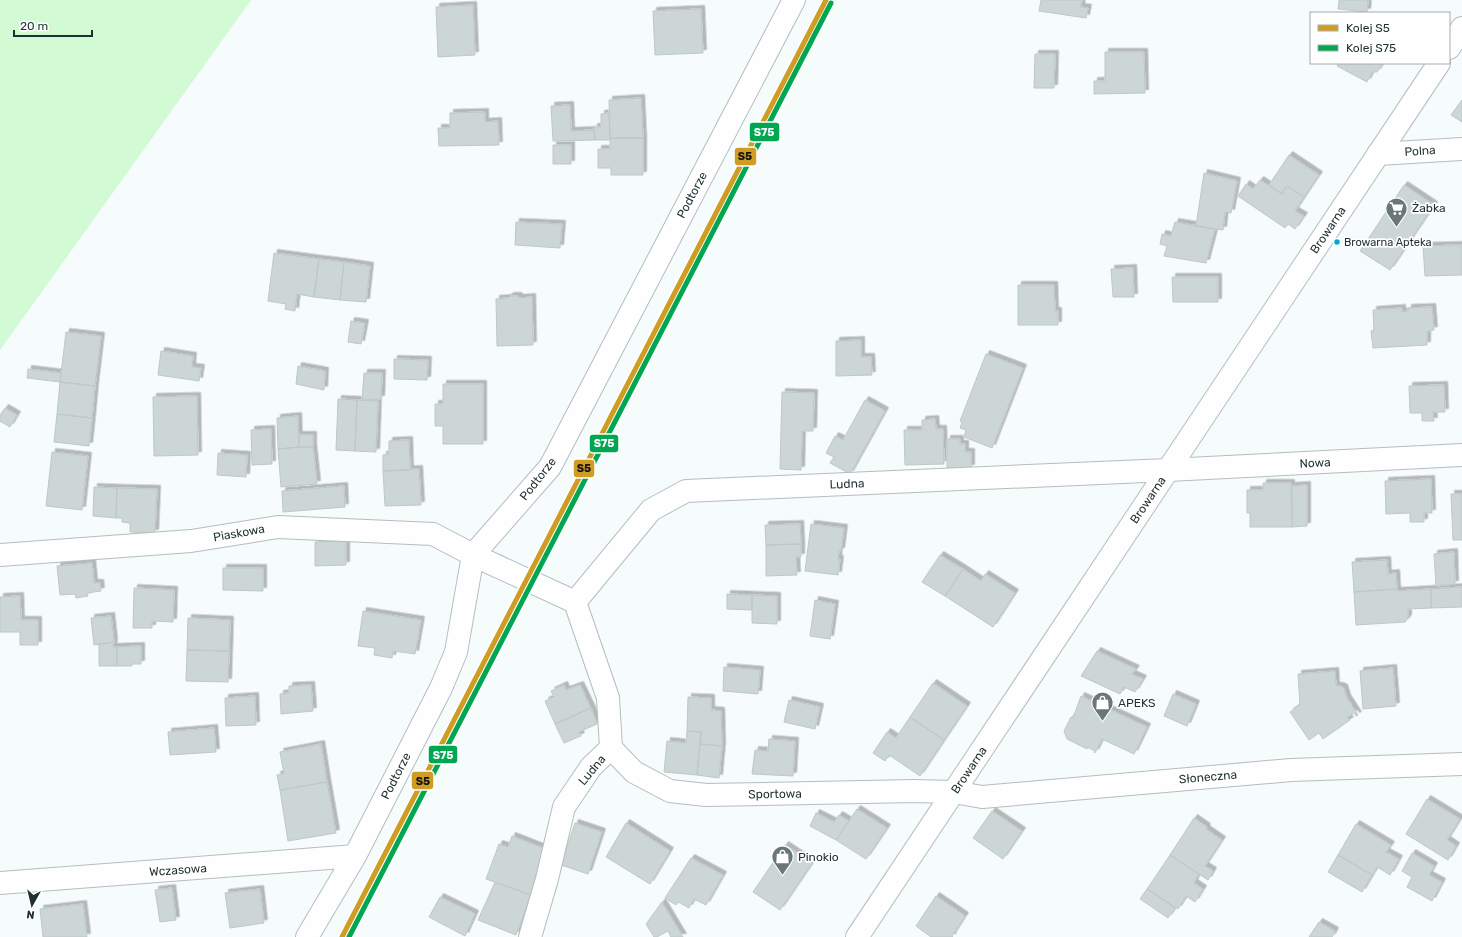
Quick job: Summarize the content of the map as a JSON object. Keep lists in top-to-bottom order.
{
  "streets": {
    "street": [
      "Polna",
      "Podtorze",
      "Browarna",
      "Nowa",
      "Ludna",
      "Piaskowa",
      "Słoneczna",
      "Sportowa",
      "Wczasowa"
    ]
  },
  "crossings": [
    ["Polna", "Browarna"],
    ["Podtorze", "Piaskowa"],
    ["Podtorze", "Wczasowa"],
    ["Browarna", "Nowa"],
    ["Browarna", "Ludna"],
    ["Browarna", "Słoneczna"],
    ["Browarna", "Sportowa"],
    ["Nowa", "Ludna"],
    ["Ludna", "Sportowa"],
    ["Słoneczna", "Sportowa"]
  ],
  "places": {
    "supermarket": ["Żabka"],
    "other": ["Browarna Apteka"],
    "shop": ["APEKS", "Pinokio"]
  },
  "lines": ["rail line S5", "rail line S75"],
  "legend": ["Kolej S5", "Kolej S75"],
  "scale_bar": "20 m",
  "north": "bottom"
}
